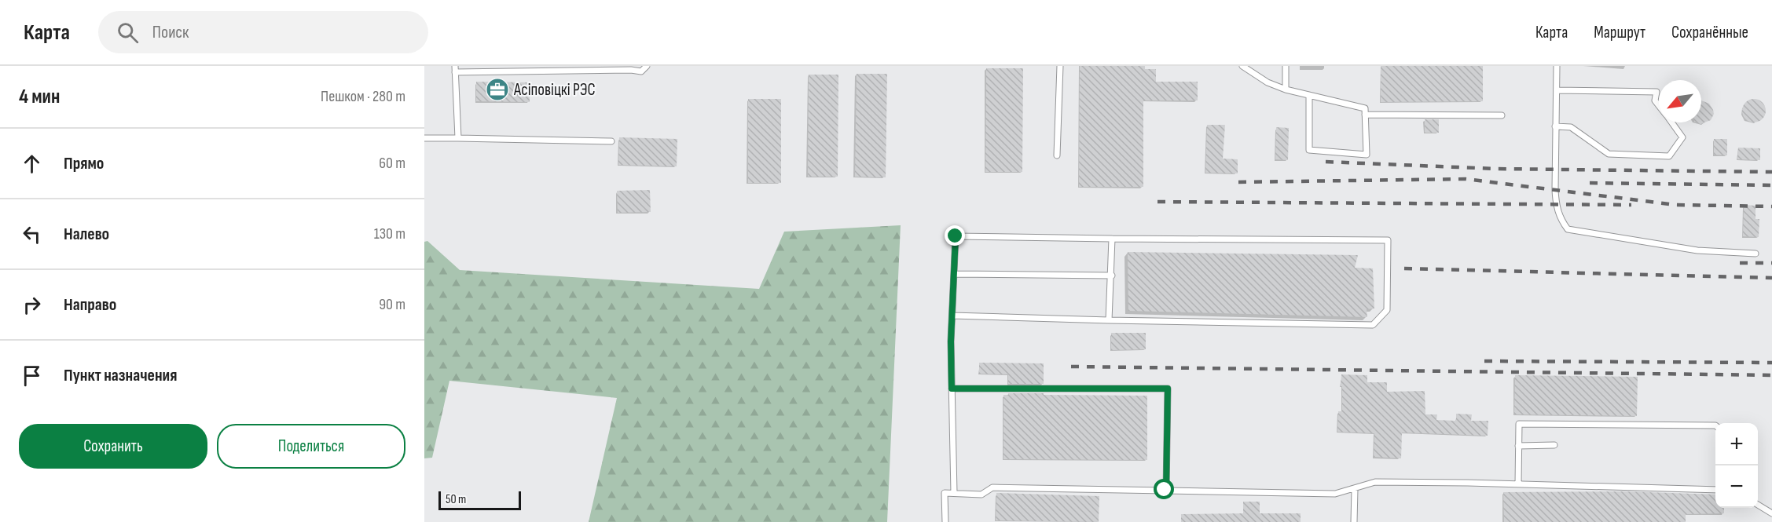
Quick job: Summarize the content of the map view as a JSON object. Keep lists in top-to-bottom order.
{
  "places": {
    "office": ["Асіповіцкі РЭС"]
  },
  "scale_bar": "50 m",
  "north": "bottom left",
  "page": {
    "header": "Карта",
    "search": "Поиск",
    "nav": ["Карта", "Маршрут", "Сохранённые"],
    "heading": ["4 мин", "Пешком · 280 m"],
    "list": [
      ["Прямо", "60 m"],
      ["Налево", "130 m"],
      ["Направо", "90 m"],
      "Пункт назначения"
    ],
    "buttons": ["Сохранить", "Поделиться"],
    "map_buttons": ["+", "−"],
    "scale": "50 m"
  }
}
